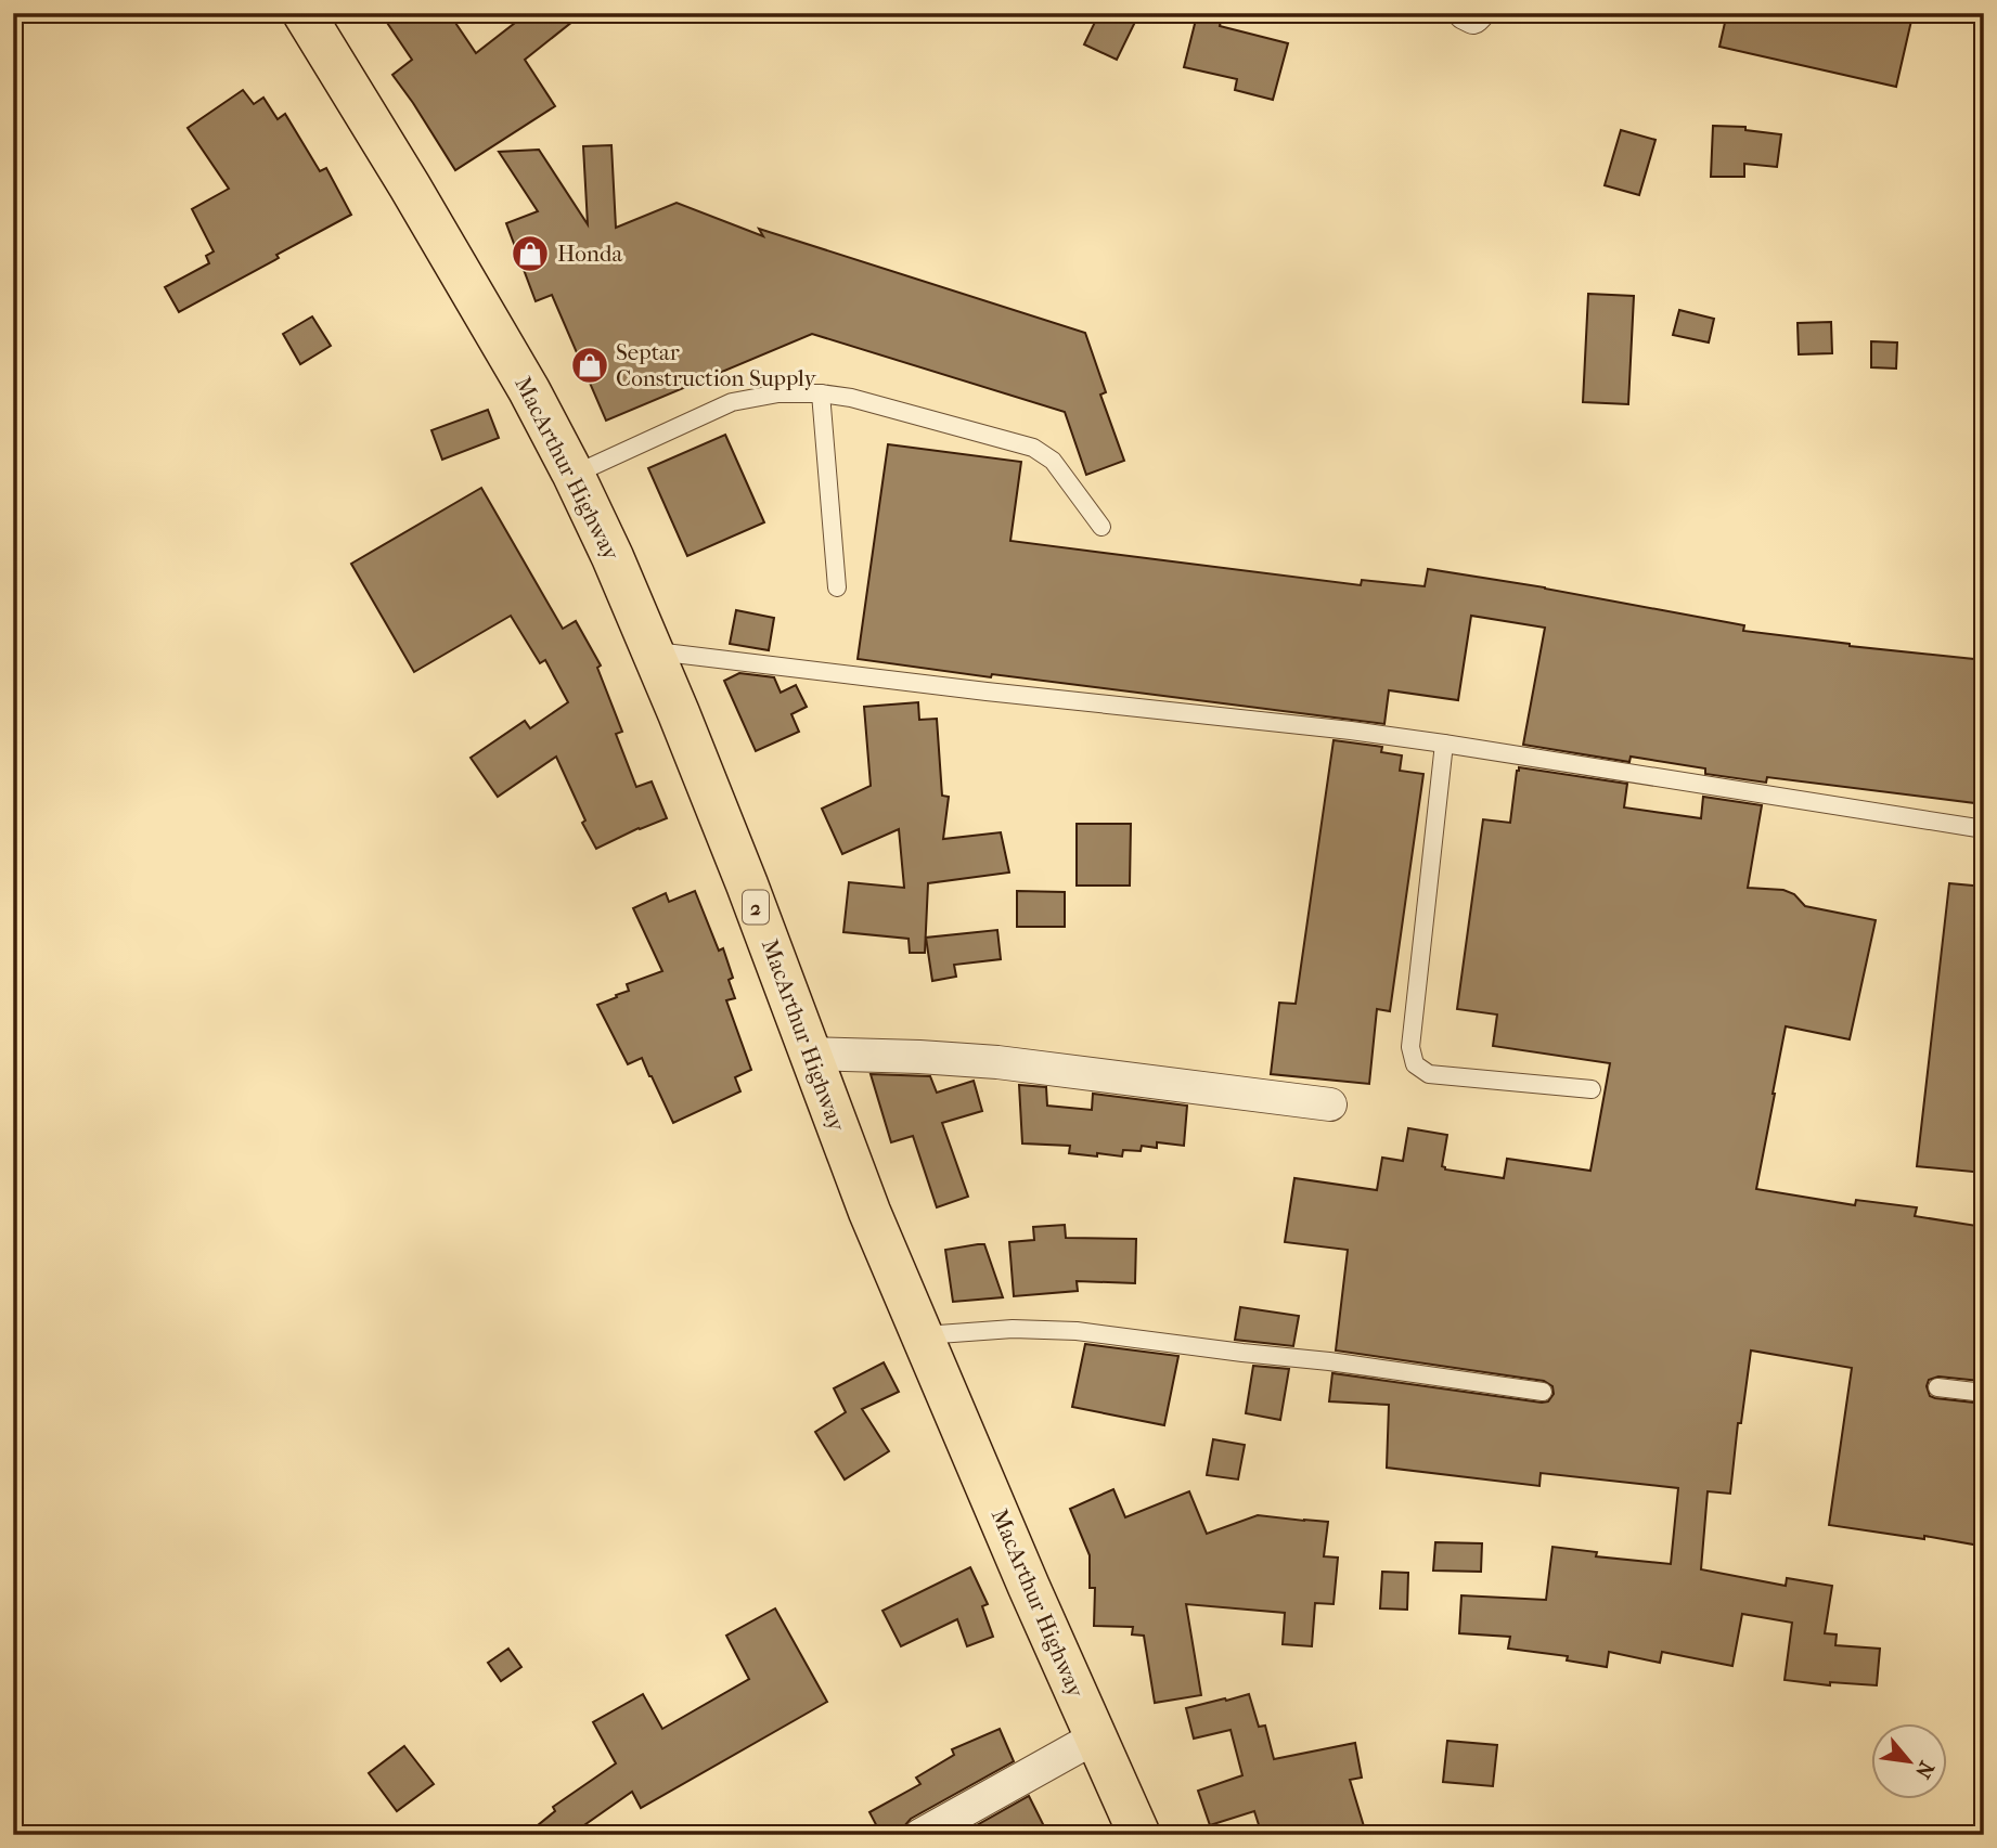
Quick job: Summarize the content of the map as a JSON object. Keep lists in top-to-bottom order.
{
  "streets": {
    "highway": ["MacArthur Highway", "2"]
  },
  "places": {
    "shop": ["Honda", "Septar Construction Supply"]
  },
  "north": "bottom right"
}
